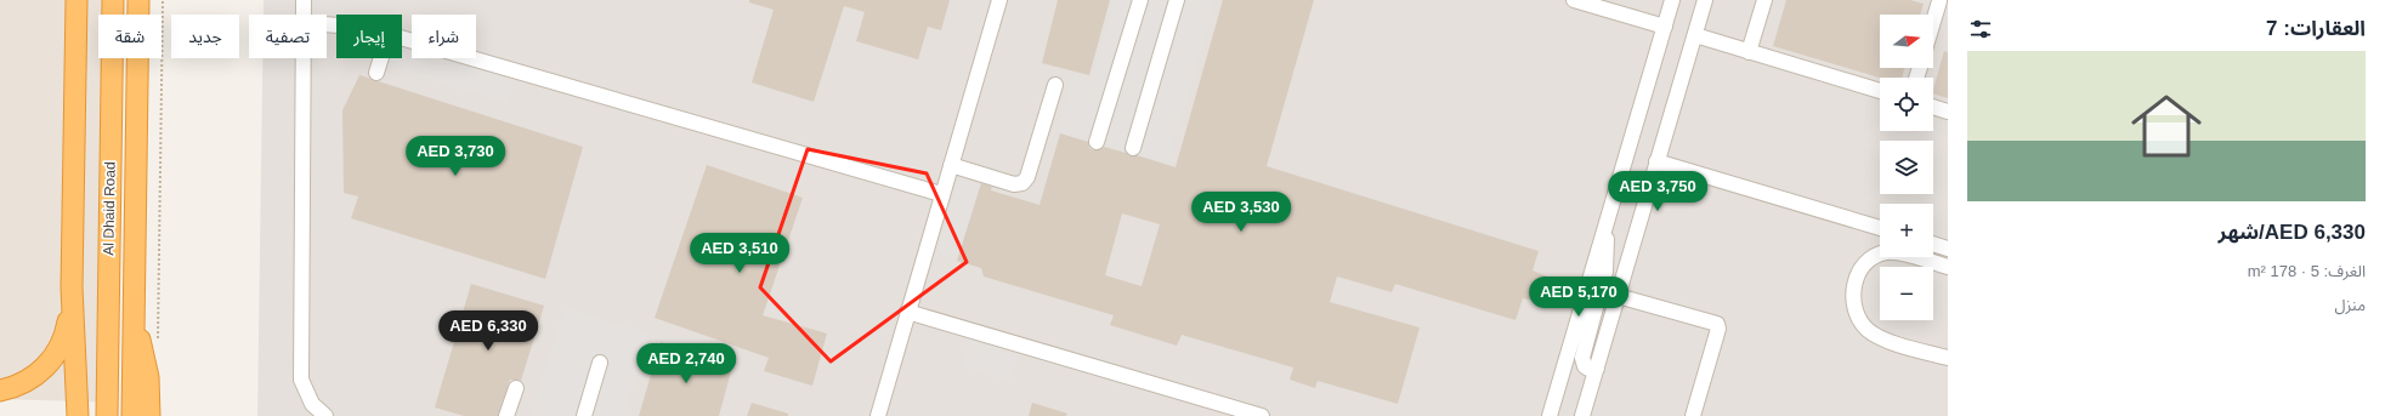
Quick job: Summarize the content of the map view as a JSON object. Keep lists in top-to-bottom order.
{
  "streets": {
    "highway": ["Al Dhaid Road"]
  },
  "north": "right",
  "page": {
    "heading": "العقارات: 7",
    "map_buttons": ["+", "−"],
    "chip": [
      "شراء",
      "إيجار",
      "تصفية",
      "جديد",
      "شقة"
    ],
    "list": [
      {
        "name": "AED 6,330/شهر",
        "note": "الغرف: 5 · 178 m² · منزل"
      }
    ],
    "price": [
      "AED 3,730",
      "AED 3,750",
      "AED 3,530",
      "AED 3,510",
      "AED 5,170",
      "AED 6,330",
      "AED 2,740"
    ]
  }
}
